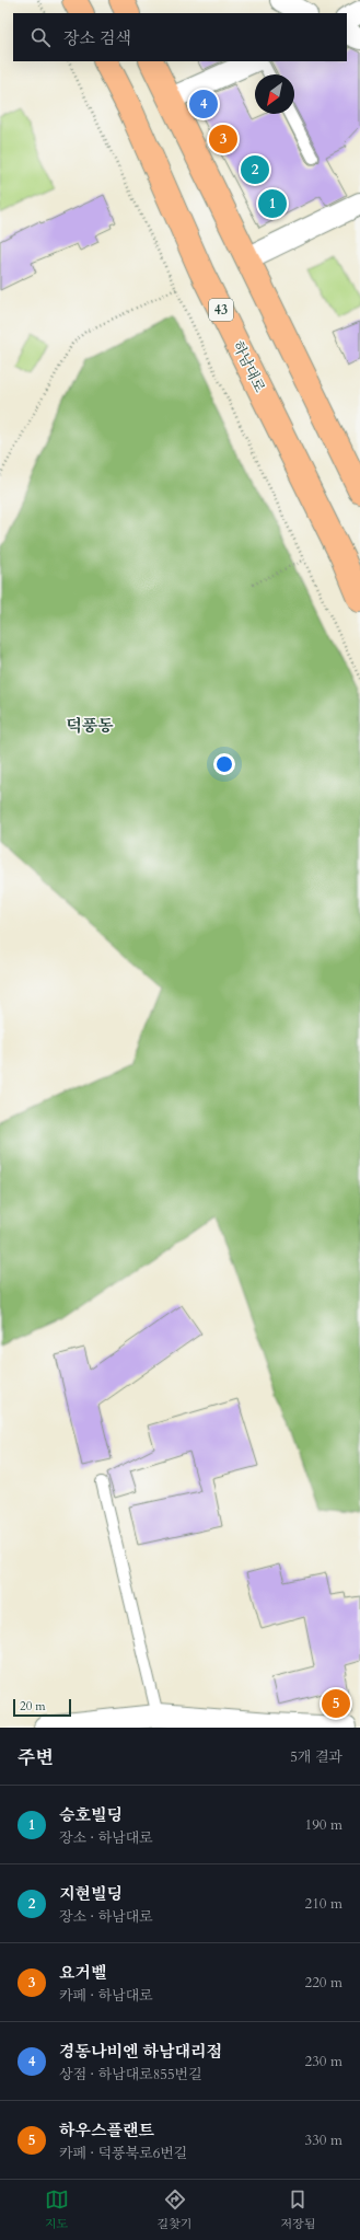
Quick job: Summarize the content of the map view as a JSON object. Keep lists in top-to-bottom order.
{
  "streets": {
    "main road": ["43", "하남대로"]
  },
  "districts": ["덕풍동"],
  "scale_bar": "20 m",
  "north": "bottom left",
  "page": {
    "search": "장소 검색",
    "pins": [
      "4",
      "3",
      "2",
      "1",
      "5"
    ],
    "scale": "20 m",
    "heading": ["주변", "5개 결과"],
    "list": [
      {
        "mark": "1",
        "name": "승호빌딩",
        "note": "장소 · 하남대로",
        "value": "190 m"
      },
      {
        "mark": "2",
        "name": "지현빌딩",
        "note": "장소 · 하남대로",
        "value": "210 m"
      },
      {
        "mark": "3",
        "name": "요거벨",
        "note": "카페 · 하남대로",
        "value": "220 m"
      },
      {
        "mark": "4",
        "name": "경동나비엔 하남대리점",
        "note": "상점 · 하남대로855번길",
        "value": "230 m"
      },
      {
        "mark": "5",
        "name": "하우스플랜트",
        "note": "카페 · 덕풍북로6번길",
        "value": "330 m"
      }
    ],
    "nav": ["지도", "길찾기", "저장됨"]
  }
}
